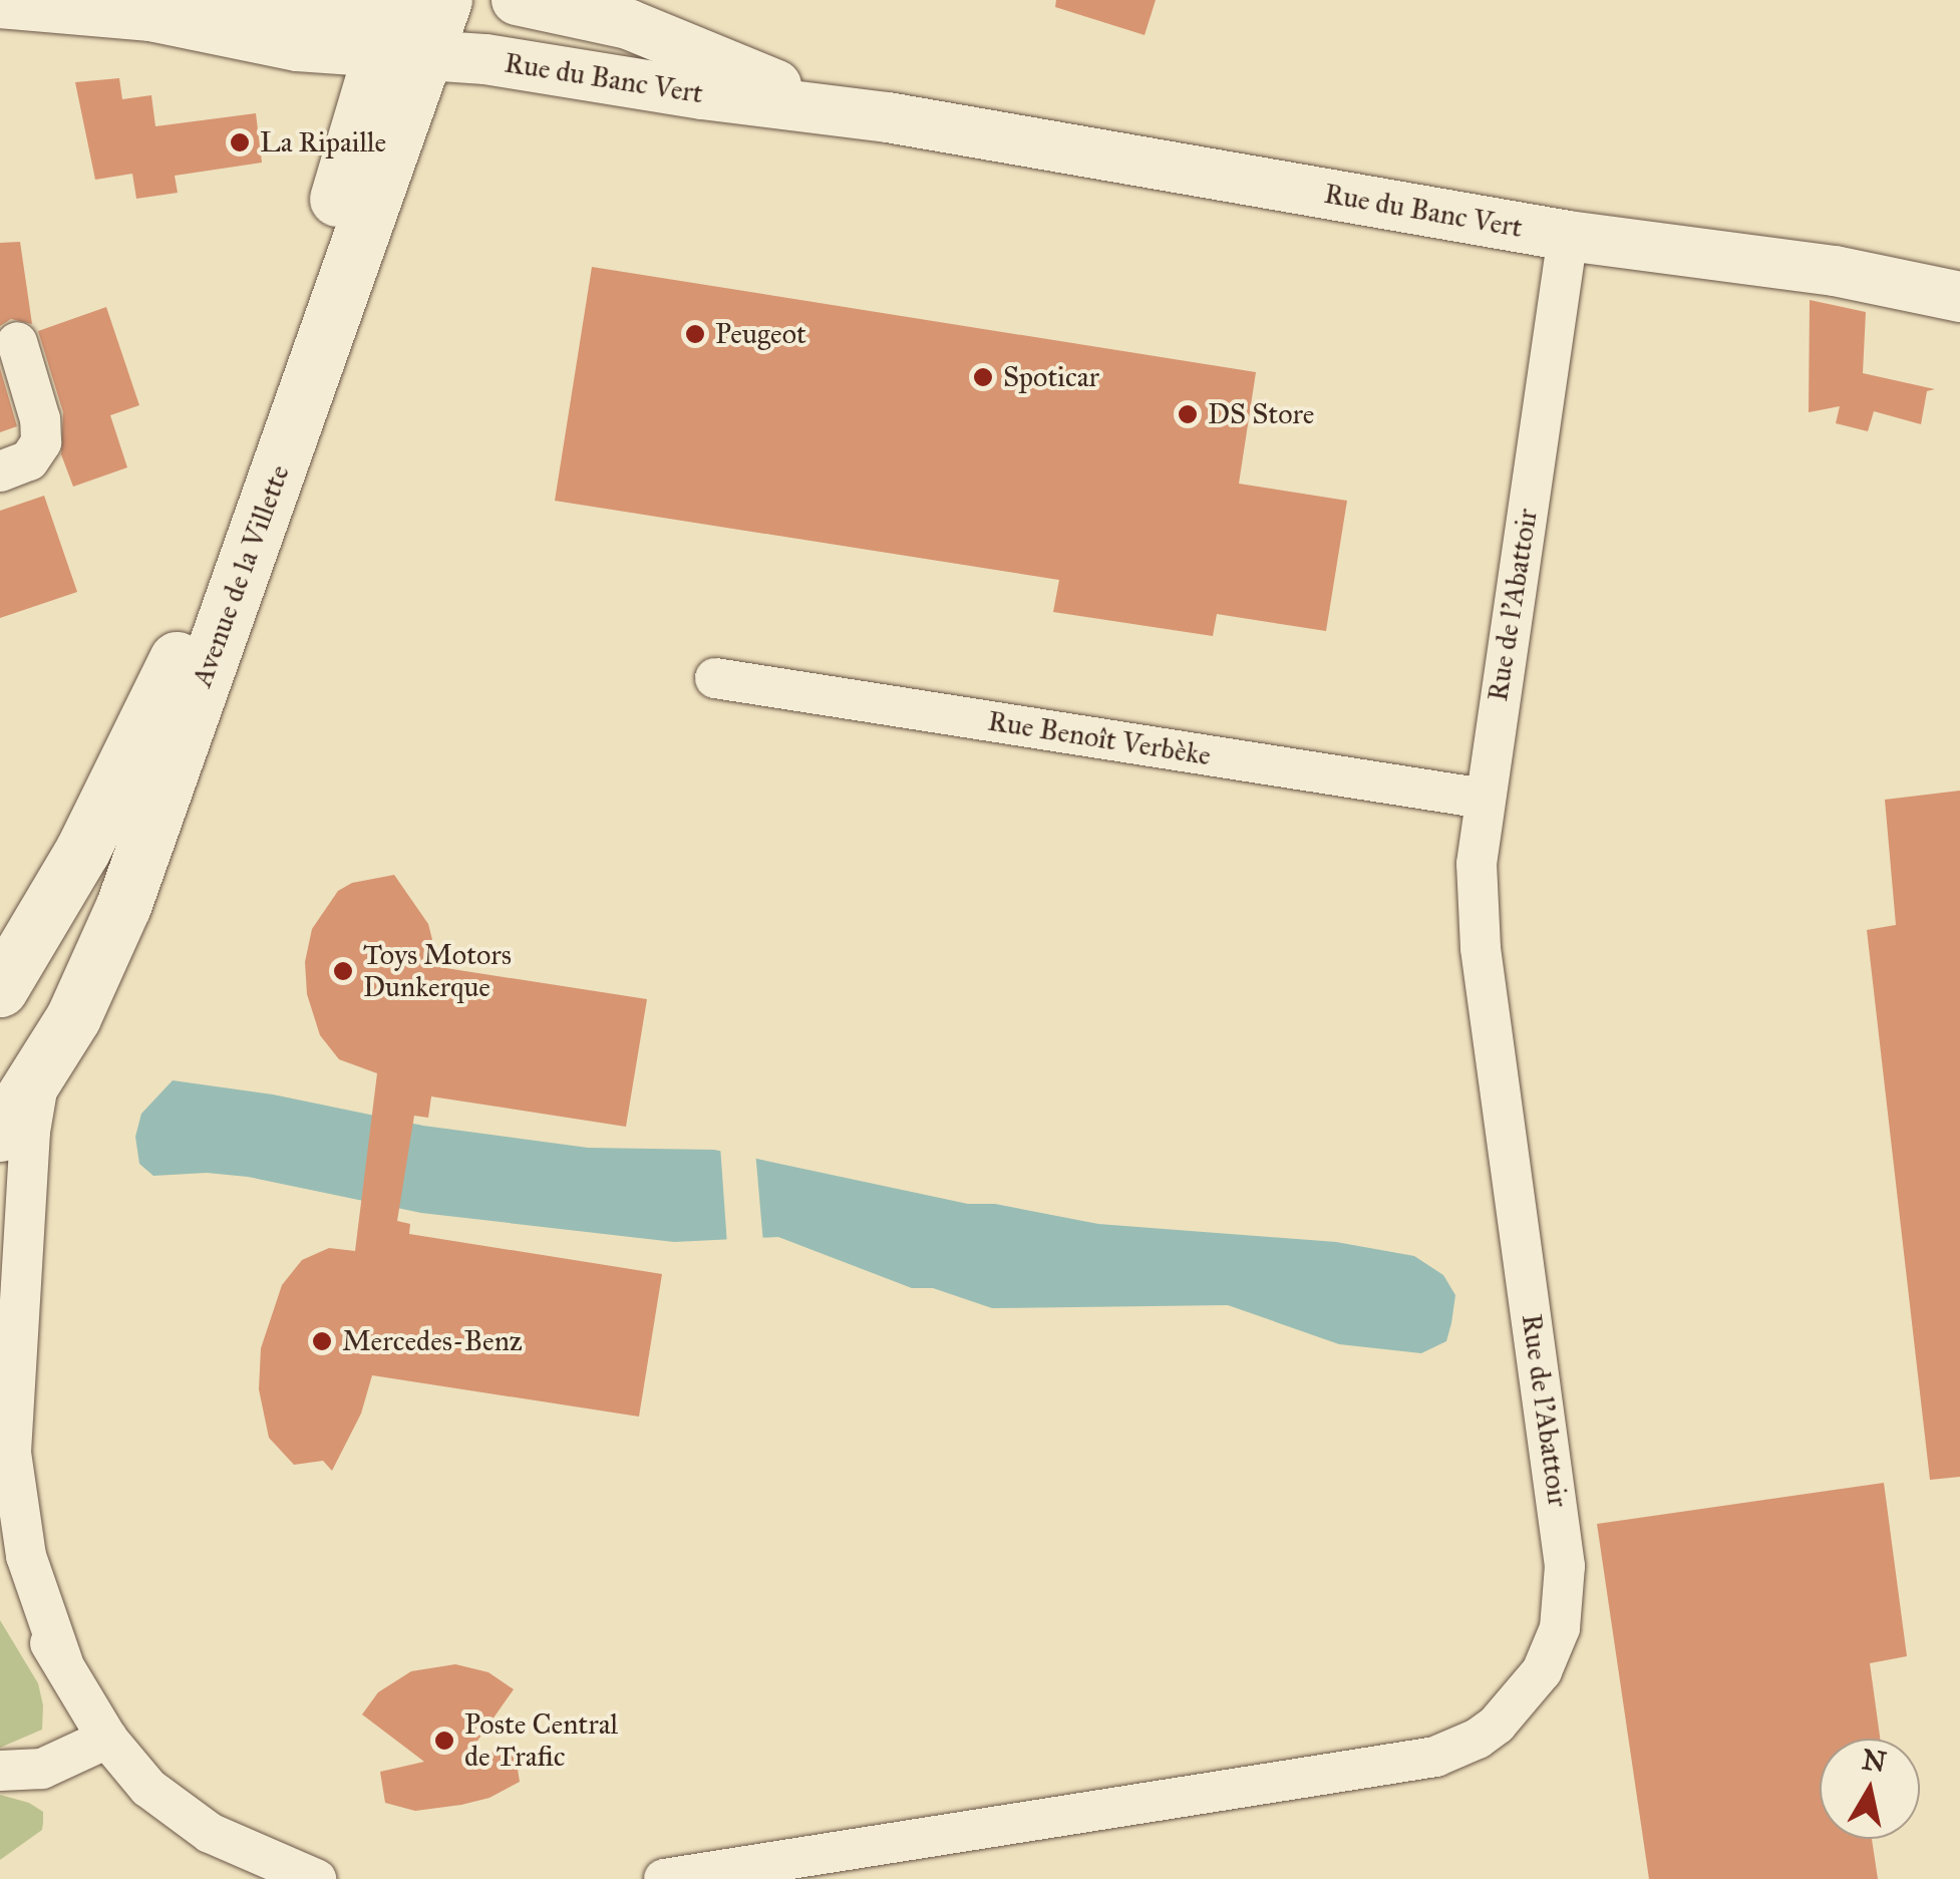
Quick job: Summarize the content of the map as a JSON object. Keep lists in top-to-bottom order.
{
  "streets": {
    "main road": ["Avenue de la Villette"],
    "street": ["Rue du Banc Vert", "Rue de l'Abattoir", "Rue Benoît Verbèke"]
  },
  "crossings": [
    ["Rue du Banc Vert", "Avenue de la Villette"],
    ["Rue du Banc Vert", "Rue de l'Abattoir"],
    ["Rue de l'Abattoir", "Rue Benoît Verbèke"]
  ],
  "places": [
    "La Ripaille",
    "Peugeot",
    "Spoticar",
    "DS Store",
    "Toys Motors Dunkerque",
    "Mercedes-Benz",
    "Poste Central de Trafic"
  ],
  "north": "top"
}
